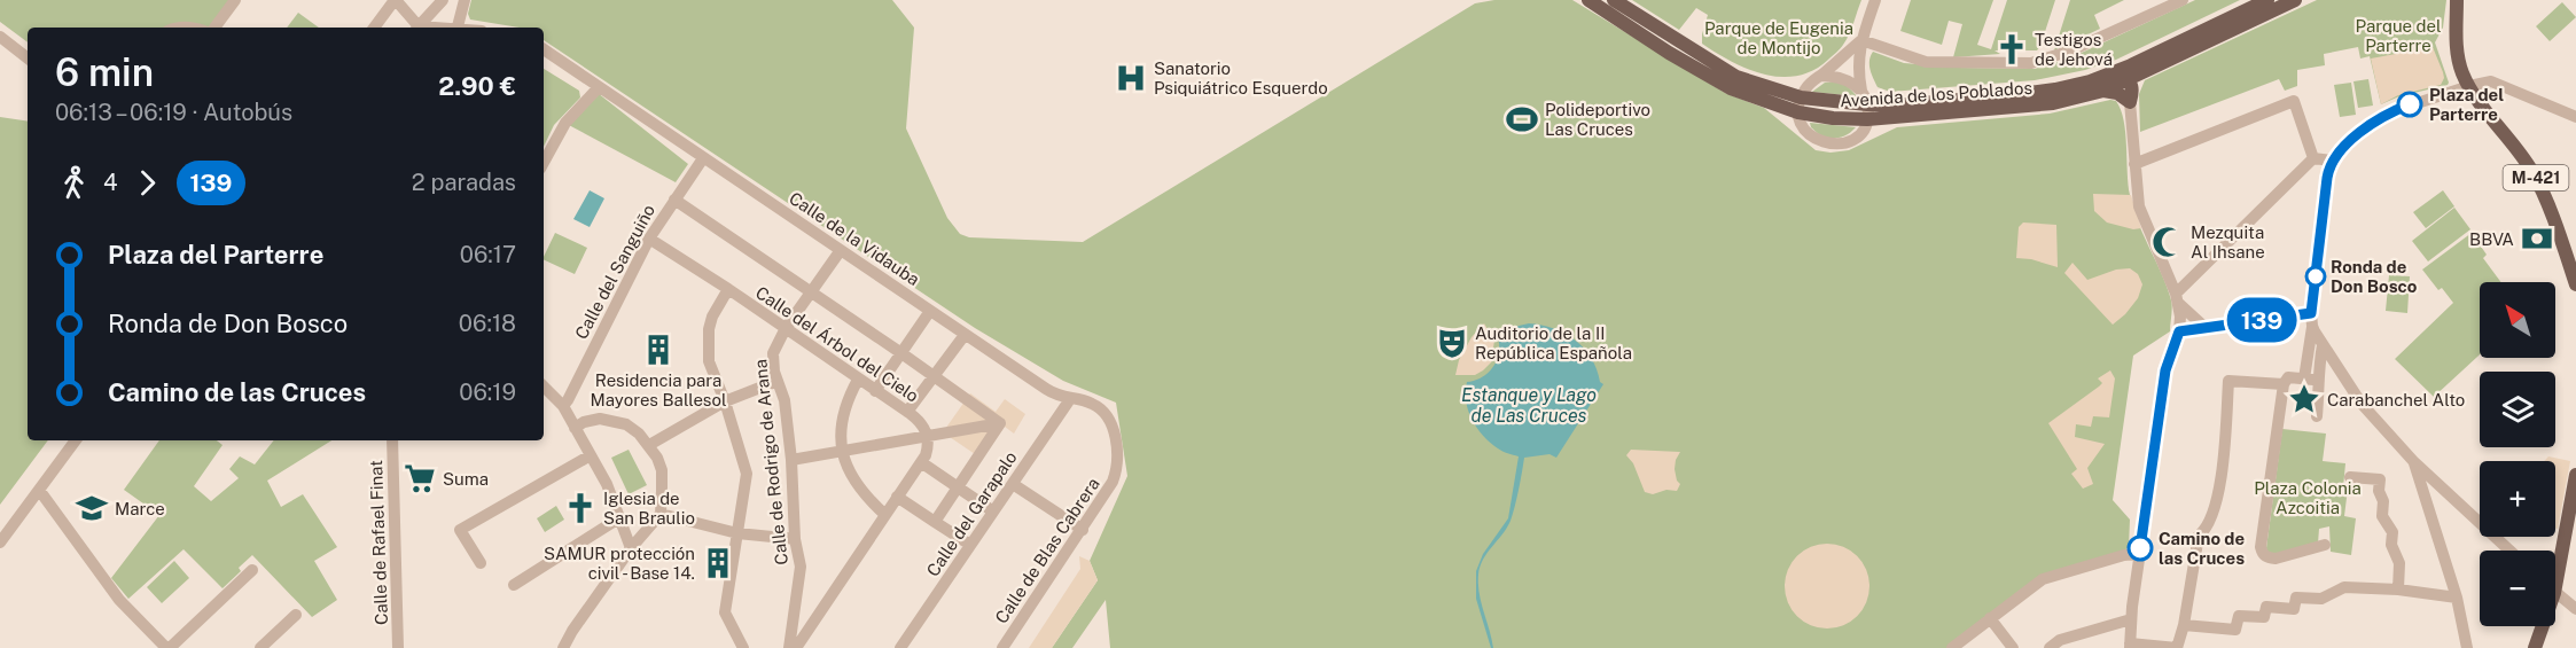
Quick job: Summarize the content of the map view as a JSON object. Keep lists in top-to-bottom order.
{
  "streets": {
    "main road": ["Avenida de los Poblados", "M-421"],
    "street": [
      "Calle de la Vidauba",
      "Calle del Sanguiño",
      "Calle del Árbol del Cielo",
      "Calle de Rodrigo de Arana",
      "Calle del Garapalo",
      "Calle de Rafael Finat",
      "Calle de Blas Cabrera"
    ]
  },
  "crossings": [
    ["Calle de la Vidauba", "Calle del Sanguiño"],
    ["Calle de la Vidauba", "Calle de Rodrigo de Arana"],
    ["Calle de la Vidauba", "Calle del Garapalo"],
    ["Calle de la Vidauba", "Calle de Blas Cabrera"],
    ["Calle del Sanguiño", "Calle del Árbol del Cielo"],
    ["Calle del Árbol del Cielo", "Calle de Rodrigo de Arana"]
  ],
  "water": ["Estanque y Lago de Las Cruces"],
  "parks": ["Parque del Parterre", "Parque de Eugenia de Montijo", "Plaza Colonia Azcoitia"],
  "places": {
    "church": ["Testigos de Jehová", "Iglesia de San Braulio"],
    "hospital": ["Sanatorio Psiquiátrico Esquerdo"],
    "other": ["Plaza del Parterre", "Ronda de Don Bosco", "Camino de las Cruces"],
    "sports": ["Polideportivo Las Cruces"],
    "bank": ["BBVA"],
    "mosque": ["Mezquita Al Ihsane"],
    "theatre": ["Auditorio de la II República Española"],
    "building": ["Residencia para Mayores Ballesol", "SAMUR protección civil - Base 14."],
    "place": ["Carabanchel Alto"],
    "supermarket": ["Suma"],
    "school or university": ["Marce"]
  },
  "lines": ["bus line 139"],
  "north": "top left",
  "page": {
    "on_map": "139",
    "heading": ["6 min", "06:13 – 06:19 · Autobús", "2.90 €"],
    "legs": ["4", "139", "2 paradas"],
    "list": [
      {
        "name": "Plaza del Parterre",
        "value": "06:17"
      },
      {
        "name": "Ronda de Don Bosco",
        "value": "06:18"
      },
      {
        "name": "Camino de las Cruces",
        "value": "06:19"
      }
    ],
    "map_buttons": ["+", "−"]
  }
}
